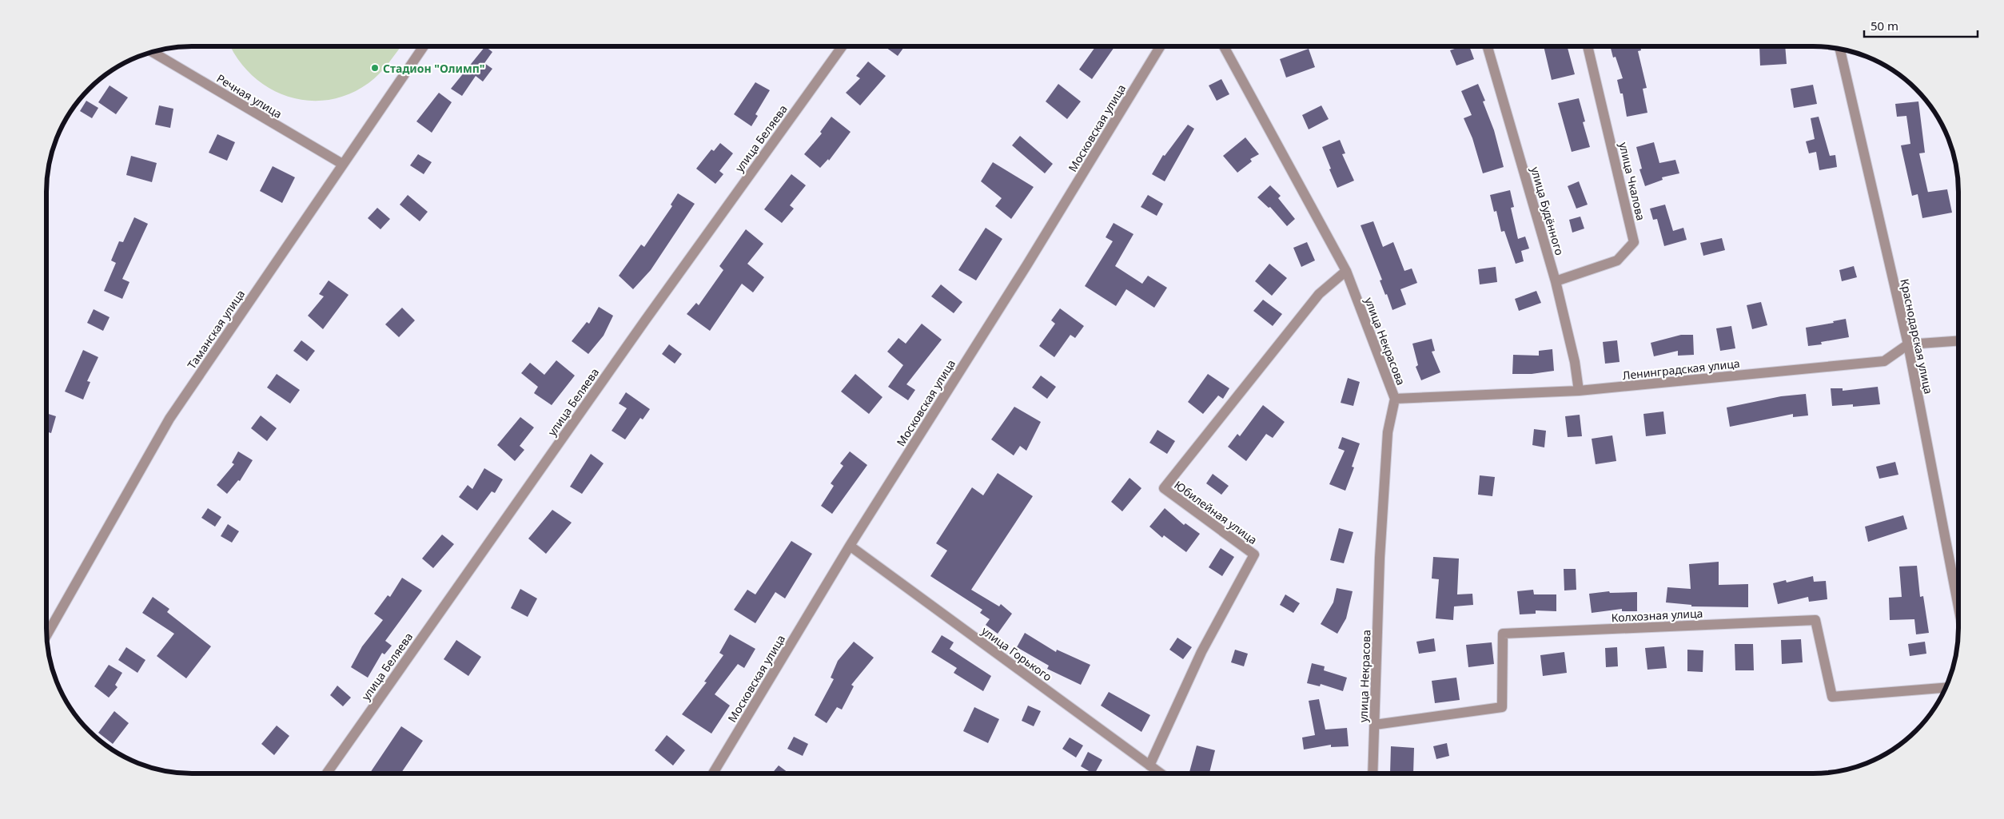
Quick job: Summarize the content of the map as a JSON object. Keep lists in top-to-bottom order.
{
  "streets": {
    "street": [
      "Речная улица",
      "Московская улица",
      "улица Беляева",
      "улица Чкалова",
      "улица Будённого",
      "Таманская улица",
      "Краснодарская улица",
      "улица Некрасова",
      "Ленинградская улица",
      "Юбилейная улица",
      "Колхозная улица",
      "улица Горького"
    ]
  },
  "crossings": [
    ["Речная улица", "Таманская улица"],
    ["Московская улица", "улица Горького"],
    ["улица Чкалова", "улица Будённого"],
    ["улица Будённого", "Ленинградская улица"],
    ["Краснодарская улица", "Ленинградская улица"],
    ["улица Некрасова", "Ленинградская улица"],
    ["улица Некрасова", "Юбилейная улица"],
    ["улица Некрасова", "Колхозная улица"],
    ["Юбилейная улица", "улица Горького"]
  ],
  "places": ["Стадион \"Олимп\""],
  "scale_bar": "50 m"
}
